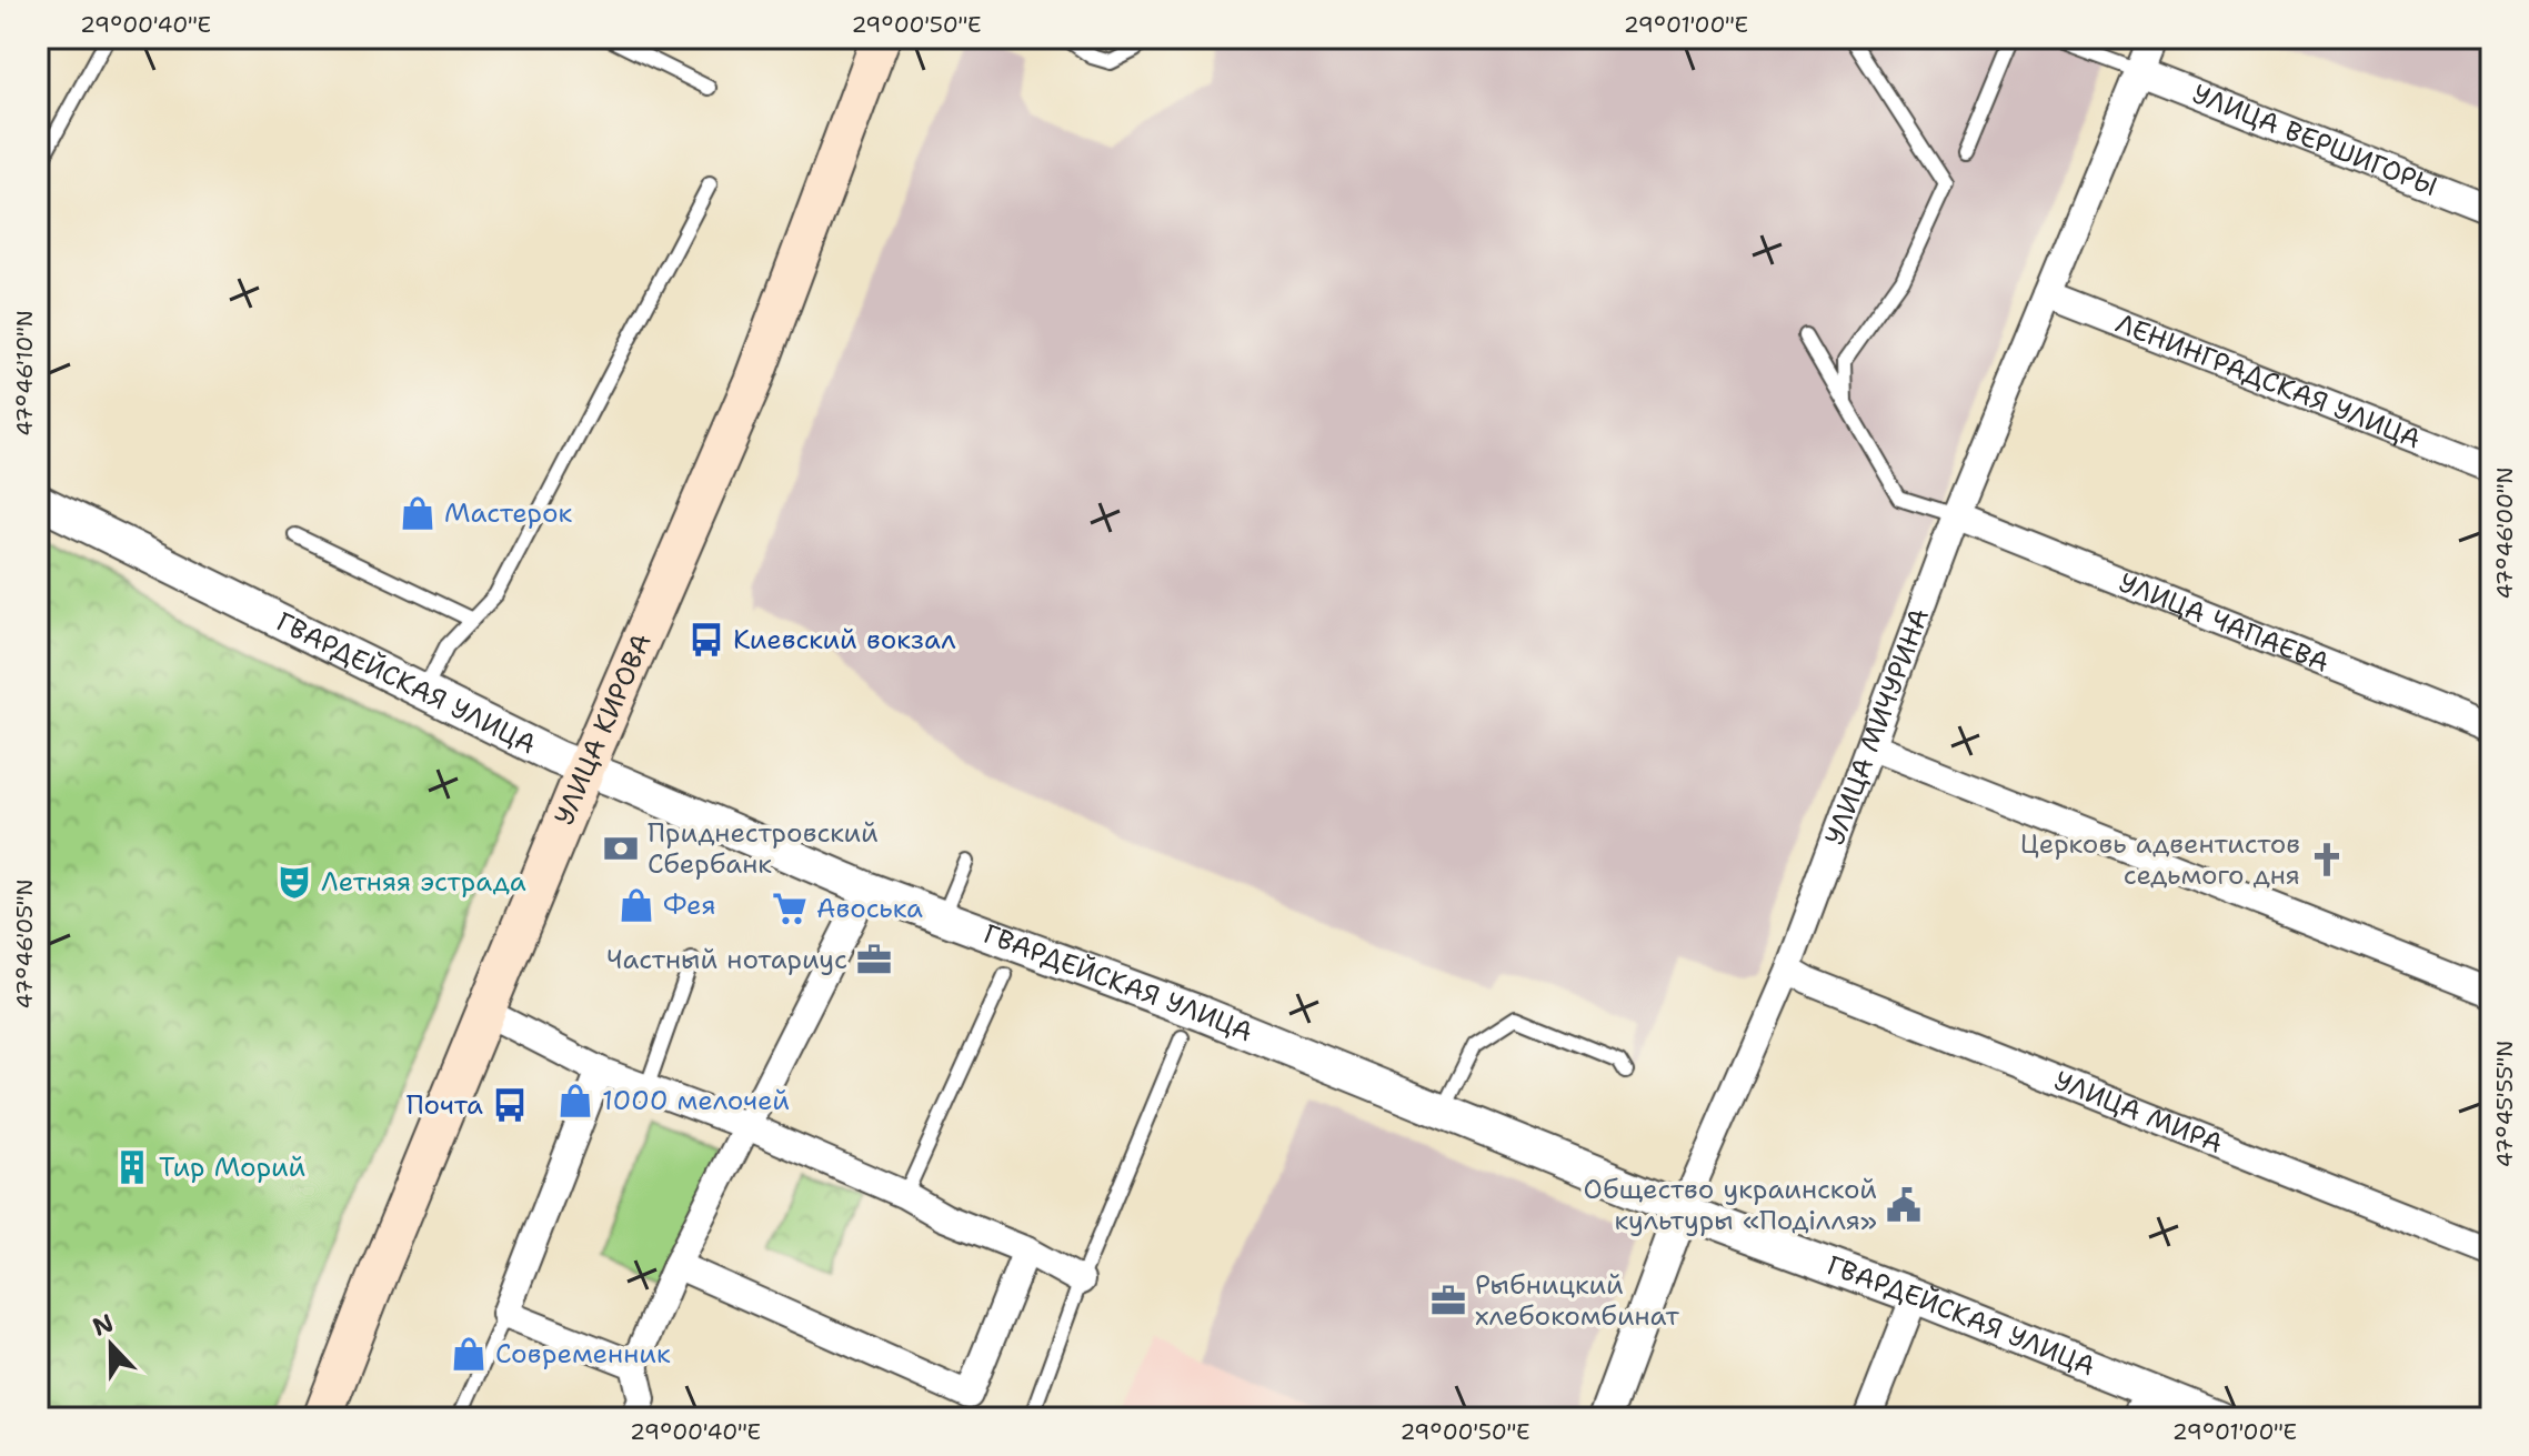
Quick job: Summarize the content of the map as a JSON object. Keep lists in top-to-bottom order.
{
  "streets": {
    "main road": ["УЛИЦА КИРОВА"],
    "street": [
      "УЛИЦА ВЕРШИГОРЫ",
      "ЛЕНИНГРАДСКАЯ УЛИЦА",
      "УЛИЦА ЧАПАЕВА",
      "ГВАРДЕЙСКАЯ УЛИЦА",
      "УЛИЦА МИЧУРИНА",
      "УЛИЦА МИРА"
    ]
  },
  "crossings": [
    ["УЛИЦА ВЕРШИГОРЫ", "УЛИЦА МИЧУРИНА"],
    ["ЛЕНИНГРАДСКАЯ УЛИЦА", "УЛИЦА МИЧУРИНА"],
    ["УЛИЦА ЧАПАЕВА", "УЛИЦА МИЧУРИНА"],
    ["ГВАРДЕЙСКАЯ УЛИЦА", "УЛИЦА МИЧУРИНА"],
    ["ГВАРДЕЙСКАЯ УЛИЦА", "УЛИЦА КИРОВА"],
    ["УЛИЦА МИЧУРИНА", "УЛИЦА МИРА"]
  ],
  "places": {
    "shop": [
      "Мастерок",
      "Фея",
      "1000 мелочей",
      "Современник"
    ],
    "bus stop": ["Киевский вокзал", "Почта"],
    "bank": ["Приднестровский Сбербанк"],
    "church": ["Церковь адвентистов седьмого дня"],
    "theatre": ["Летняя эстрада"],
    "supermarket": ["Авоська"],
    "office": ["Частный нотариус", "Рыбницкий хлебокомбинат"],
    "building": ["Тир Морий"],
    "public building": ["Общество украинской культуры «Поділля»"]
  },
  "north": "top",
  "coordinates": [
    "29°00'40\"E",
    "29°00'50\"E",
    "29°01'00\"E",
    "47°46'10\"N",
    "47°46'00\"N",
    "47°46'05\"N",
    "47°45'55\"N"
  ]
}
